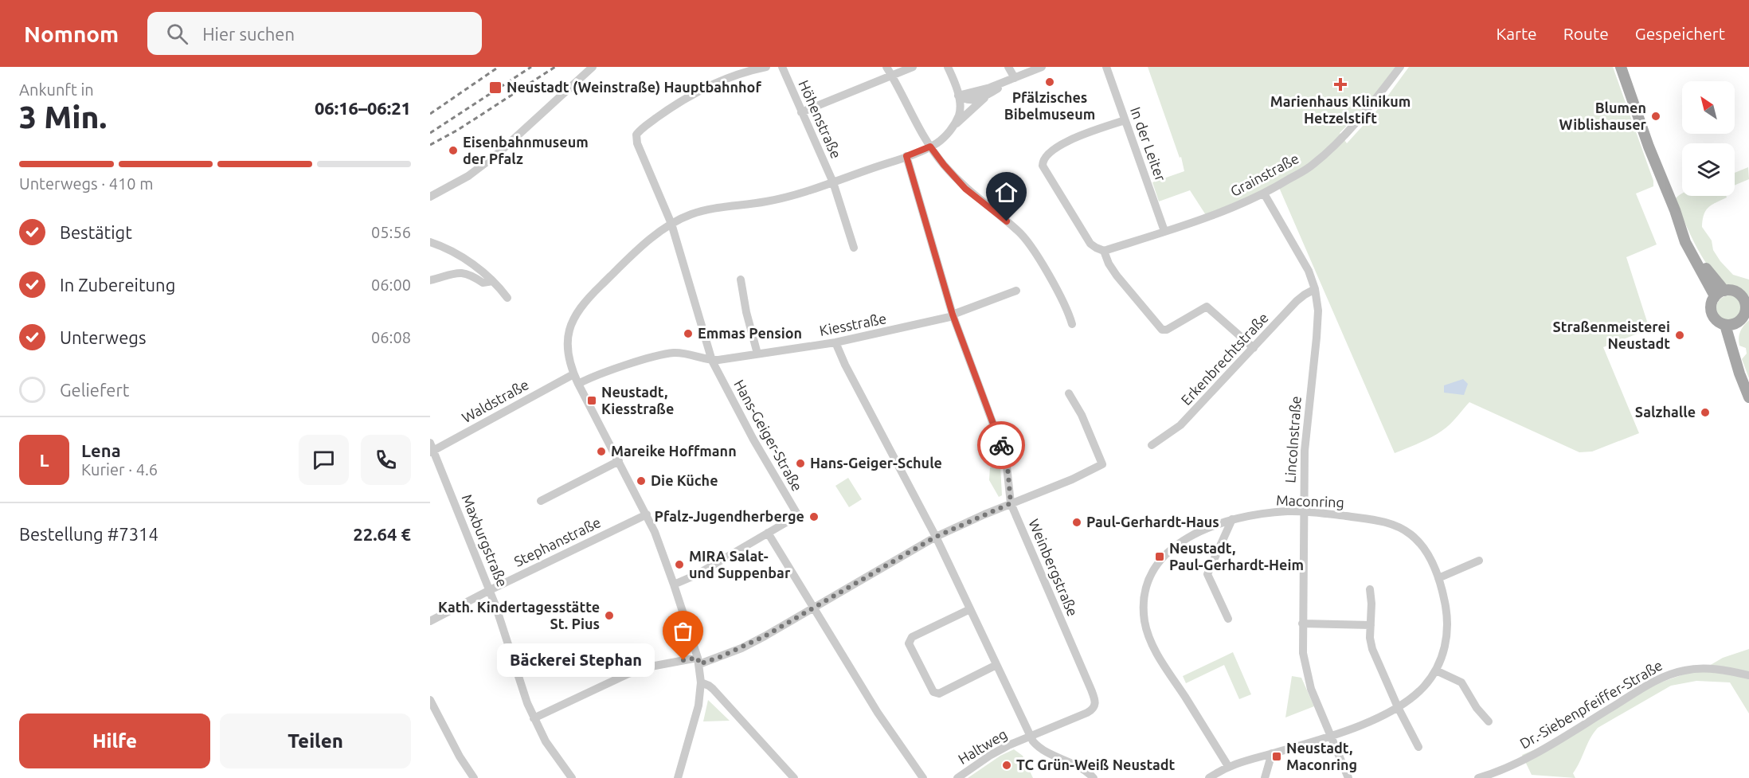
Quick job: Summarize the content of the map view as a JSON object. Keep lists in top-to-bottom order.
{
  "streets": {
    "street": [
      "Höhenstraße",
      "In der Leiter",
      "Grainstraße",
      "Kiesstraße",
      "Erkenbrechtstraße",
      "Waldstraße",
      "Hans-Geiger-Straße",
      "Lincolnstraße",
      "Maconring",
      "Maxburgstraße",
      "Stephanstraße",
      "Weinbergstraße",
      "Dr.-Siebenpfeiffer-Straße",
      "Haltweg"
    ]
  },
  "crossings": [
    ["In der Leiter", "Grainstraße"],
    ["Grainstraße", "Lincolnstraße"],
    ["Kiesstraße", "Hans-Geiger-Straße"],
    ["Kiesstraße", "Weinbergstraße"],
    ["Erkenbrechtstraße", "Lincolnstraße"],
    ["Waldstraße", "Maxburgstraße"],
    ["Lincolnstraße", "Maconring"],
    ["Maxburgstraße", "Stephanstraße"],
    ["Weinbergstraße", "Haltweg"]
  ],
  "places": {
    "other": [
      "Pfälzisches Bibelmuseum",
      "Blumen Wiblishauser",
      "Eisenbahnmuseum der Pfalz",
      "Emmas Pension",
      "Straßenmeisterei Neustadt",
      "Salzhalle",
      "Mareike Hoffmann",
      "Hans-Geiger-Schule",
      "Die Küche",
      "Pfalz-Jugendherberge",
      "Paul-Gerhardt-Haus",
      "MIRA Salat- und Suppenbar",
      "Kath. Kindertagesstätte St. Pius",
      "Bäckerei Stephan",
      "TC Grün-Weiß Neustadt"
    ],
    "health": ["Marienhaus Klinikum Hetzelstift"],
    "transit": [
      "Neustadt (Weinstraße) Hauptbahnhof",
      "Neustadt, Kiesstraße",
      "Neustadt, Paul-Gerhardt-Heim",
      "Neustadt, Maconring"
    ]
  },
  "north": "top left",
  "page": {
    "header": "Nomnom",
    "search": "Hier suchen",
    "nav": ["Karte", "Route", "Gespeichert"],
    "heading": ["3 Min.", "Ankunft in", "06:16–06:21"],
    "panel": [
      "Lena",
      "Kurier · 4.6",
      "Bestellung #7314",
      "22.64 €"
    ],
    "bar": "Unterwegs · 410 m",
    "list": [
      ["Bestätigt", "05:56"],
      ["In Zubereitung", "06:00"],
      ["Unterwegs", "06:08"],
      "Geliefert"
    ],
    "round": "L",
    "bubble": "Bäckerei Stephan",
    "buttons": ["Hilfe", "Teilen"]
  }
}
